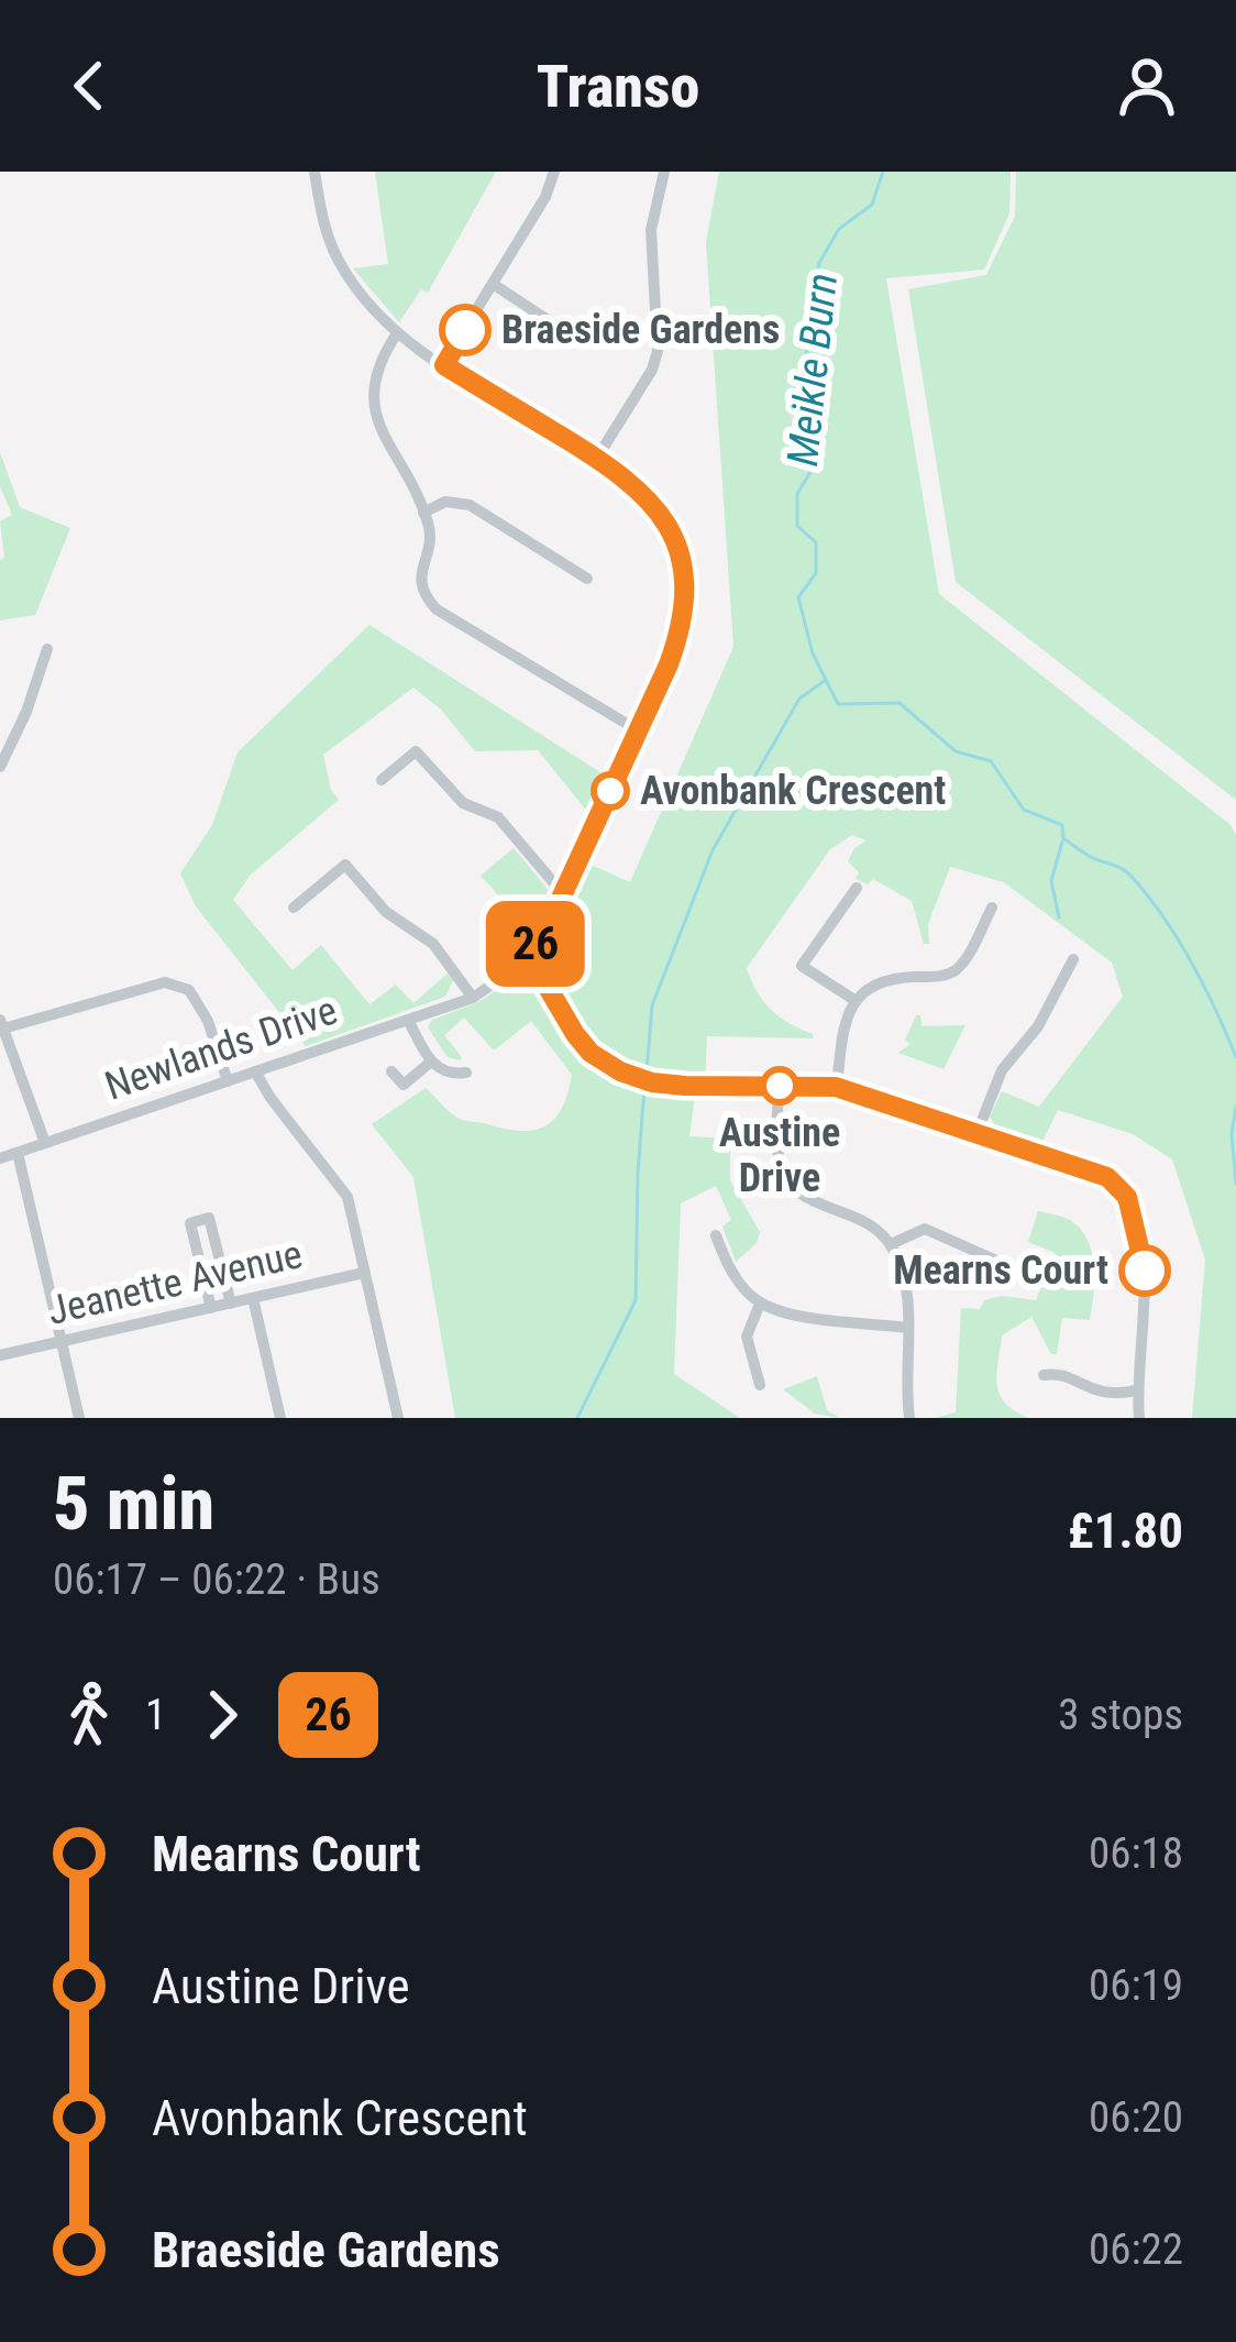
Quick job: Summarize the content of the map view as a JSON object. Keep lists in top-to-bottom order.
{
  "streets": {
    "street": ["Newlands Drive", "Jeanette Avenue"]
  },
  "water": ["Meikle Burn"],
  "places": [
    "Braeside Gardens",
    "Avonbank Crescent",
    "Austine Drive",
    "Mearns Court"
  ],
  "lines": ["bus line 26"],
  "page": {
    "header": "Transo",
    "on_map": "26",
    "heading": ["5 min", "06:17 – 06:22 · Bus", "£1.80"],
    "legs": ["1", "26", "3 stops"],
    "list": [
      {
        "name": "Mearns Court",
        "value": "06:18"
      },
      {
        "name": "Austine Drive",
        "value": "06:19"
      },
      {
        "name": "Avonbank Crescent",
        "value": "06:20"
      },
      {
        "name": "Braeside Gardens",
        "value": "06:22"
      }
    ]
  }
}
